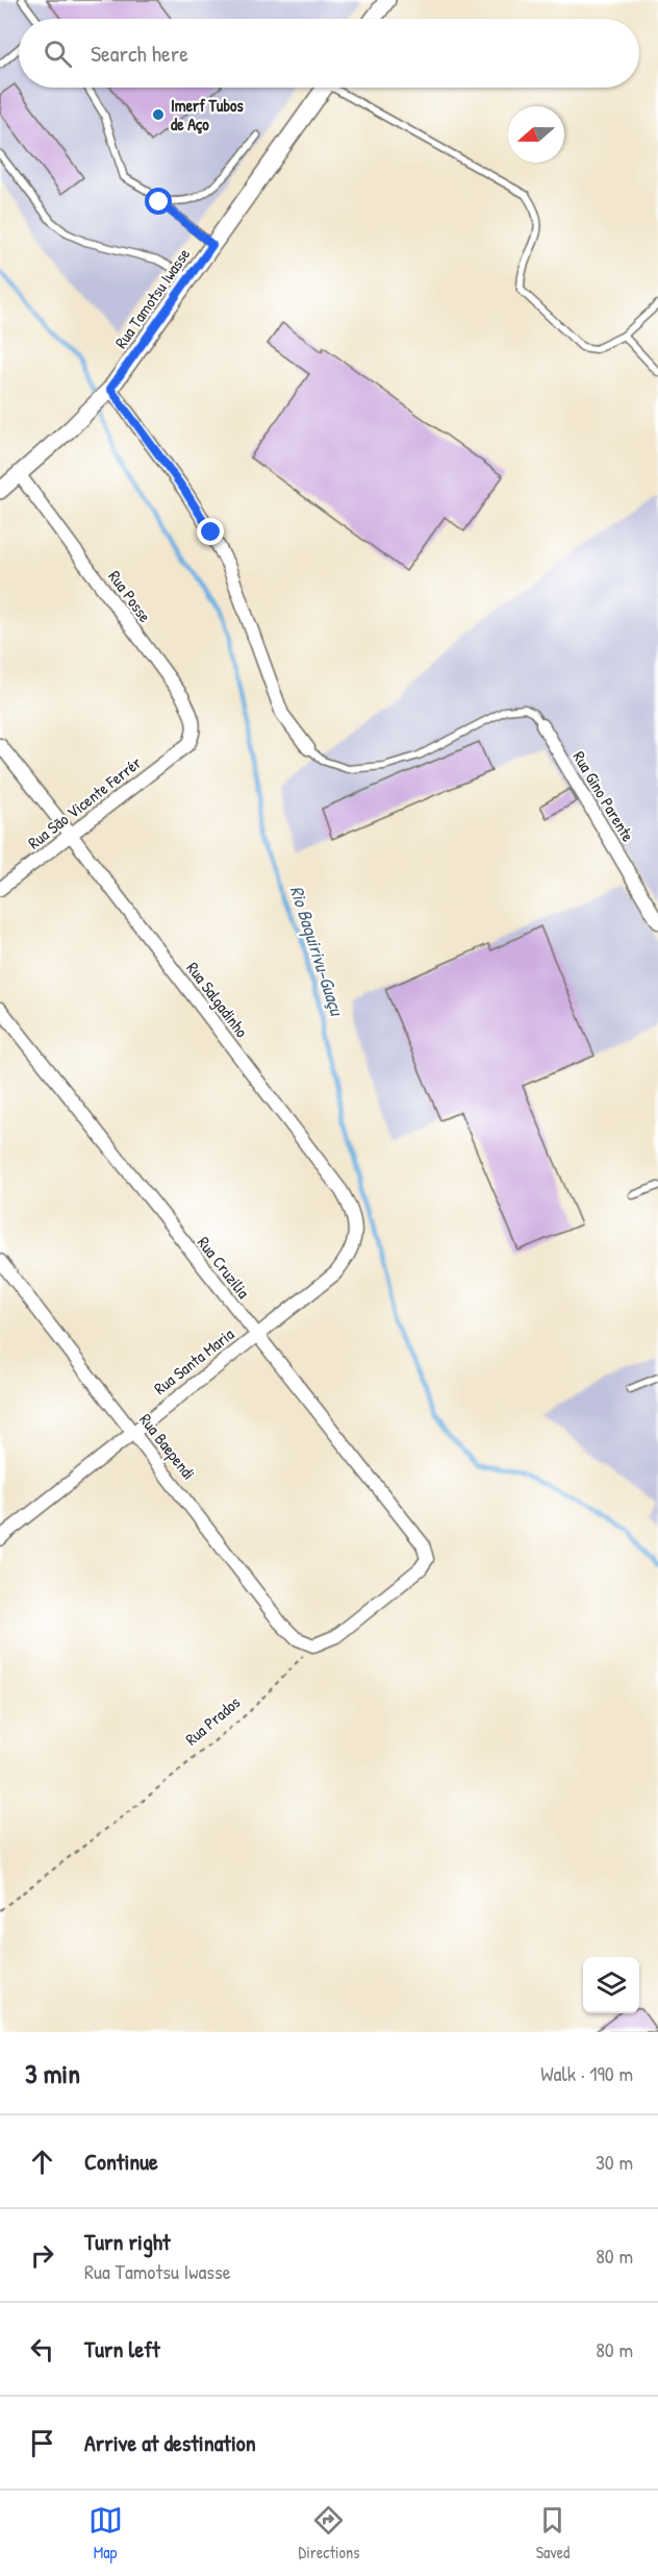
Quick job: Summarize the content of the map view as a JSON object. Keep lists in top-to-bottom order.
{
  "streets": {
    "street": [
      "Rua Tamotsu Iwasse",
      "Rua Posse",
      "Rua Gino Parente",
      "Rua São Vicente Ferrér",
      "Rua Salgadinho",
      "Rua Cruzilia",
      "Rua Santa Maria",
      "Rua Baependi"
    ],
    "path": ["Rua Prados"]
  },
  "crossings": [
    ["Rua Tamotsu Iwasse", "Rua Posse"],
    ["Rua Posse", "Rua São Vicente Ferrér"],
    ["Rua São Vicente Ferrér", "Rua Salgadinho"],
    ["Rua Salgadinho", "Rua Santa Maria"],
    ["Rua Cruzilia", "Rua Santa Maria"],
    ["Rua Cruzilia", "Rua Baependi"],
    ["Rua Cruzilia", "Rua Prados"],
    ["Rua Santa Maria", "Rua Baependi"],
    ["Rua Baependi", "Rua Prados"]
  ],
  "water": ["Rio Baquirivu-Guaçu"],
  "places": ["Imerf Tubos de Aço"],
  "north": "left",
  "page": {
    "search": "Search here",
    "heading": ["3 min", "Walk · 190 m"],
    "list": [
      ["Continue", "30 m"],
      ["Turn right", "Rua Tamotsu Iwasse", "80 m"],
      ["Turn left", "80 m"],
      "Arrive at destination"
    ],
    "nav": ["Map", "Directions", "Saved"]
  }
}
